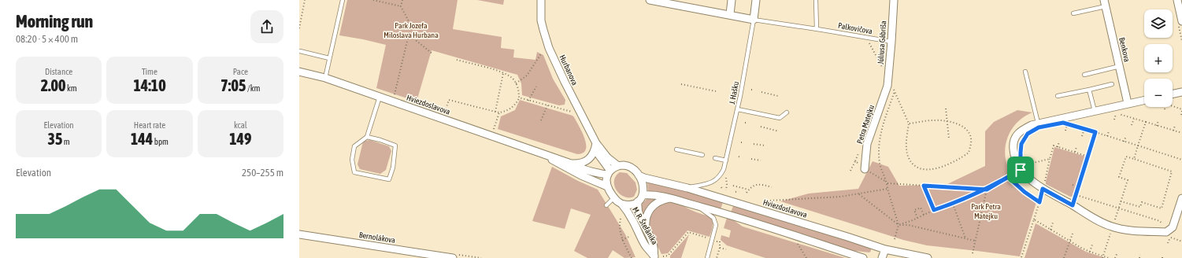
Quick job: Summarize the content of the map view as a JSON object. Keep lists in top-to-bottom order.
{
  "streets": {
    "street": [
      "Júliusa Gábriša",
      "Benkova",
      "Hurbanova",
      "Hviezdoslavova",
      "Petra Matejku",
      "M. R. Štefánika",
      "Bernolákova"
    ],
    "lane": ["Palkovičova", "J. Hašku"]
  },
  "crossings": [
    ["Palkovičova", "Júliusa Gábriša"],
    ["Palkovičova", "J. Hašku"],
    ["Júliusa Gábriša", "Petra Matejku"],
    ["Hurbanova", "Hviezdoslavova"],
    ["Hurbanova", "M. R. Štefánika"],
    ["J. Hašku", "Hviezdoslavova"],
    ["Hviezdoslavova", "M. R. Štefánika"]
  ],
  "parks": ["Park Jozefa Miloslava Hurbana", "Park Petra Matejku"],
  "page": {
    "heading": ["Morning run", "08:20 · 5 × 400 m"],
    "map_buttons": ["+", "−"],
    "stats": [
      ["Distance", "2.00 km"],
      ["Time", "14:10"],
      ["Pace", "7:05 /km"],
      ["Elevation", "35 m"],
      ["Heart rate", "144 bpm"],
      ["kcal", "149"]
    ],
    "chart": ["Elevation", "250–255 m"]
  }
}
